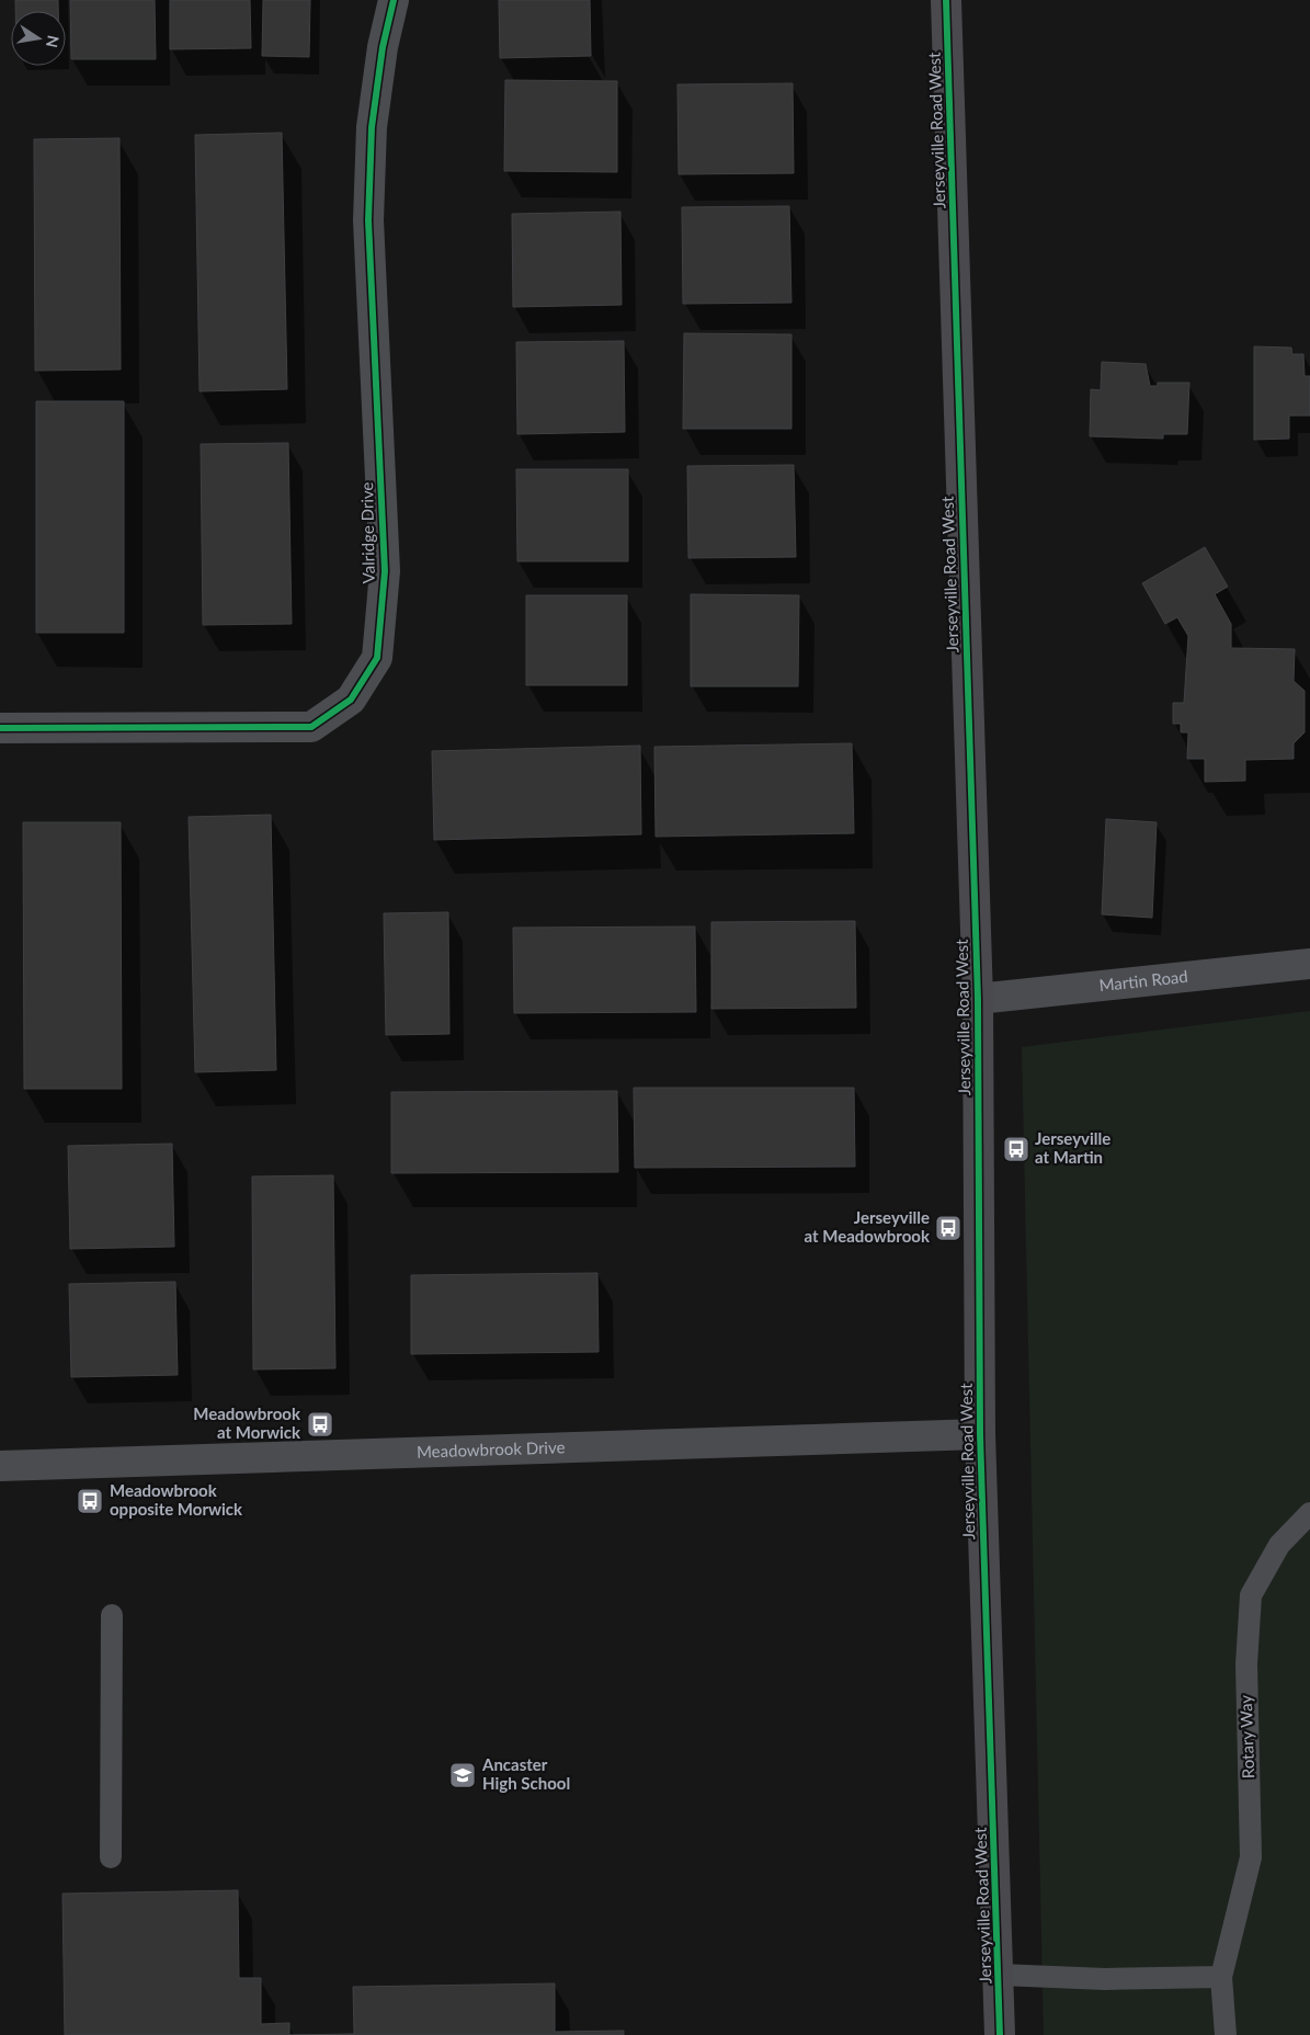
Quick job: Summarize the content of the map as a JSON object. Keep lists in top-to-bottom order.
{
  "streets": {
    "main road": ["Jerseyville Road West"],
    "street": ["Valridge Drive", "Martin Road", "Meadowbrook Drive"],
    "lane": ["Rotary Way"]
  },
  "crossings": [
    ["Jerseyville Road West", "Martin Road"],
    ["Jerseyville Road West", "Meadowbrook Drive"]
  ],
  "places": {
    "bus stop": [
      "Jerseyville at Martin",
      "Jerseyville at Meadowbrook",
      "Meadowbrook at Morwick",
      "Meadowbrook opposite Morwick"
    ],
    "school or university": ["Ancaster High School"]
  },
  "north": "right"
}
